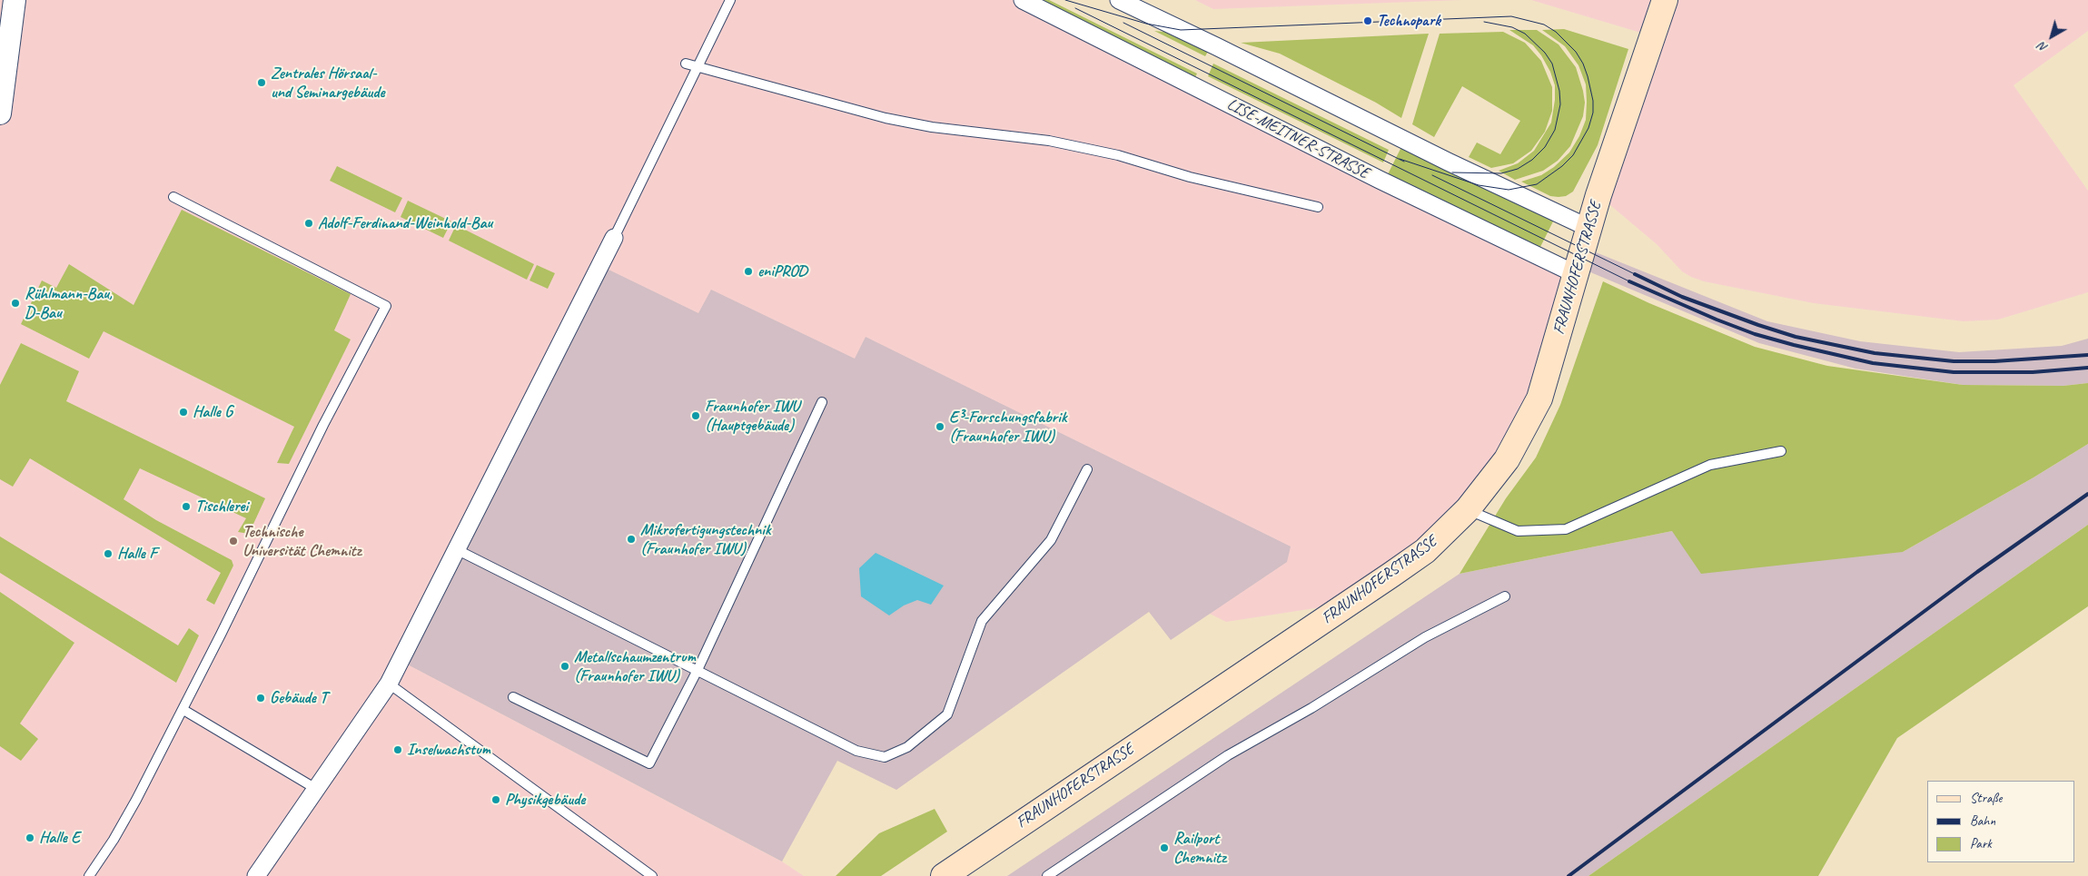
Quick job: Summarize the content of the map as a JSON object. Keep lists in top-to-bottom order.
{
  "streets": {
    "main road": ["FRAUNHOFERSTRASSE"],
    "street": ["LISE-MEITNER-STRASSE"]
  },
  "crossings": [
    ["LISE-MEITNER-STRASSE", "FRAUNHOFERSTRASSE"]
  ],
  "places": [
    "Technopark",
    "Zentrales Hörsaal- und Seminargebäude",
    "Adolf-Ferdinand-Weinhold-Bau",
    "eniPROD",
    "Rühlmann-Bau, D-Bau",
    "Halle G",
    "Fraunhofer IWU (Hauptgebäude)",
    "E³-Forschungsfabrik (Fraunhofer IWU)",
    "Tischlerei",
    "Mikrofertigungstechnik (Fraunhofer IWU)",
    "Technische Universität Chemnitz",
    "Halle F",
    "Metallschaumzentrum (Fraunhofer IWU)",
    "Gebäude T",
    "Inselwachstum",
    "Physikgebäude",
    "Halle E",
    "Railport Chemnitz"
  ],
  "legend": ["Straße", "Bahn", "Park"],
  "north": "bottom left"
}
